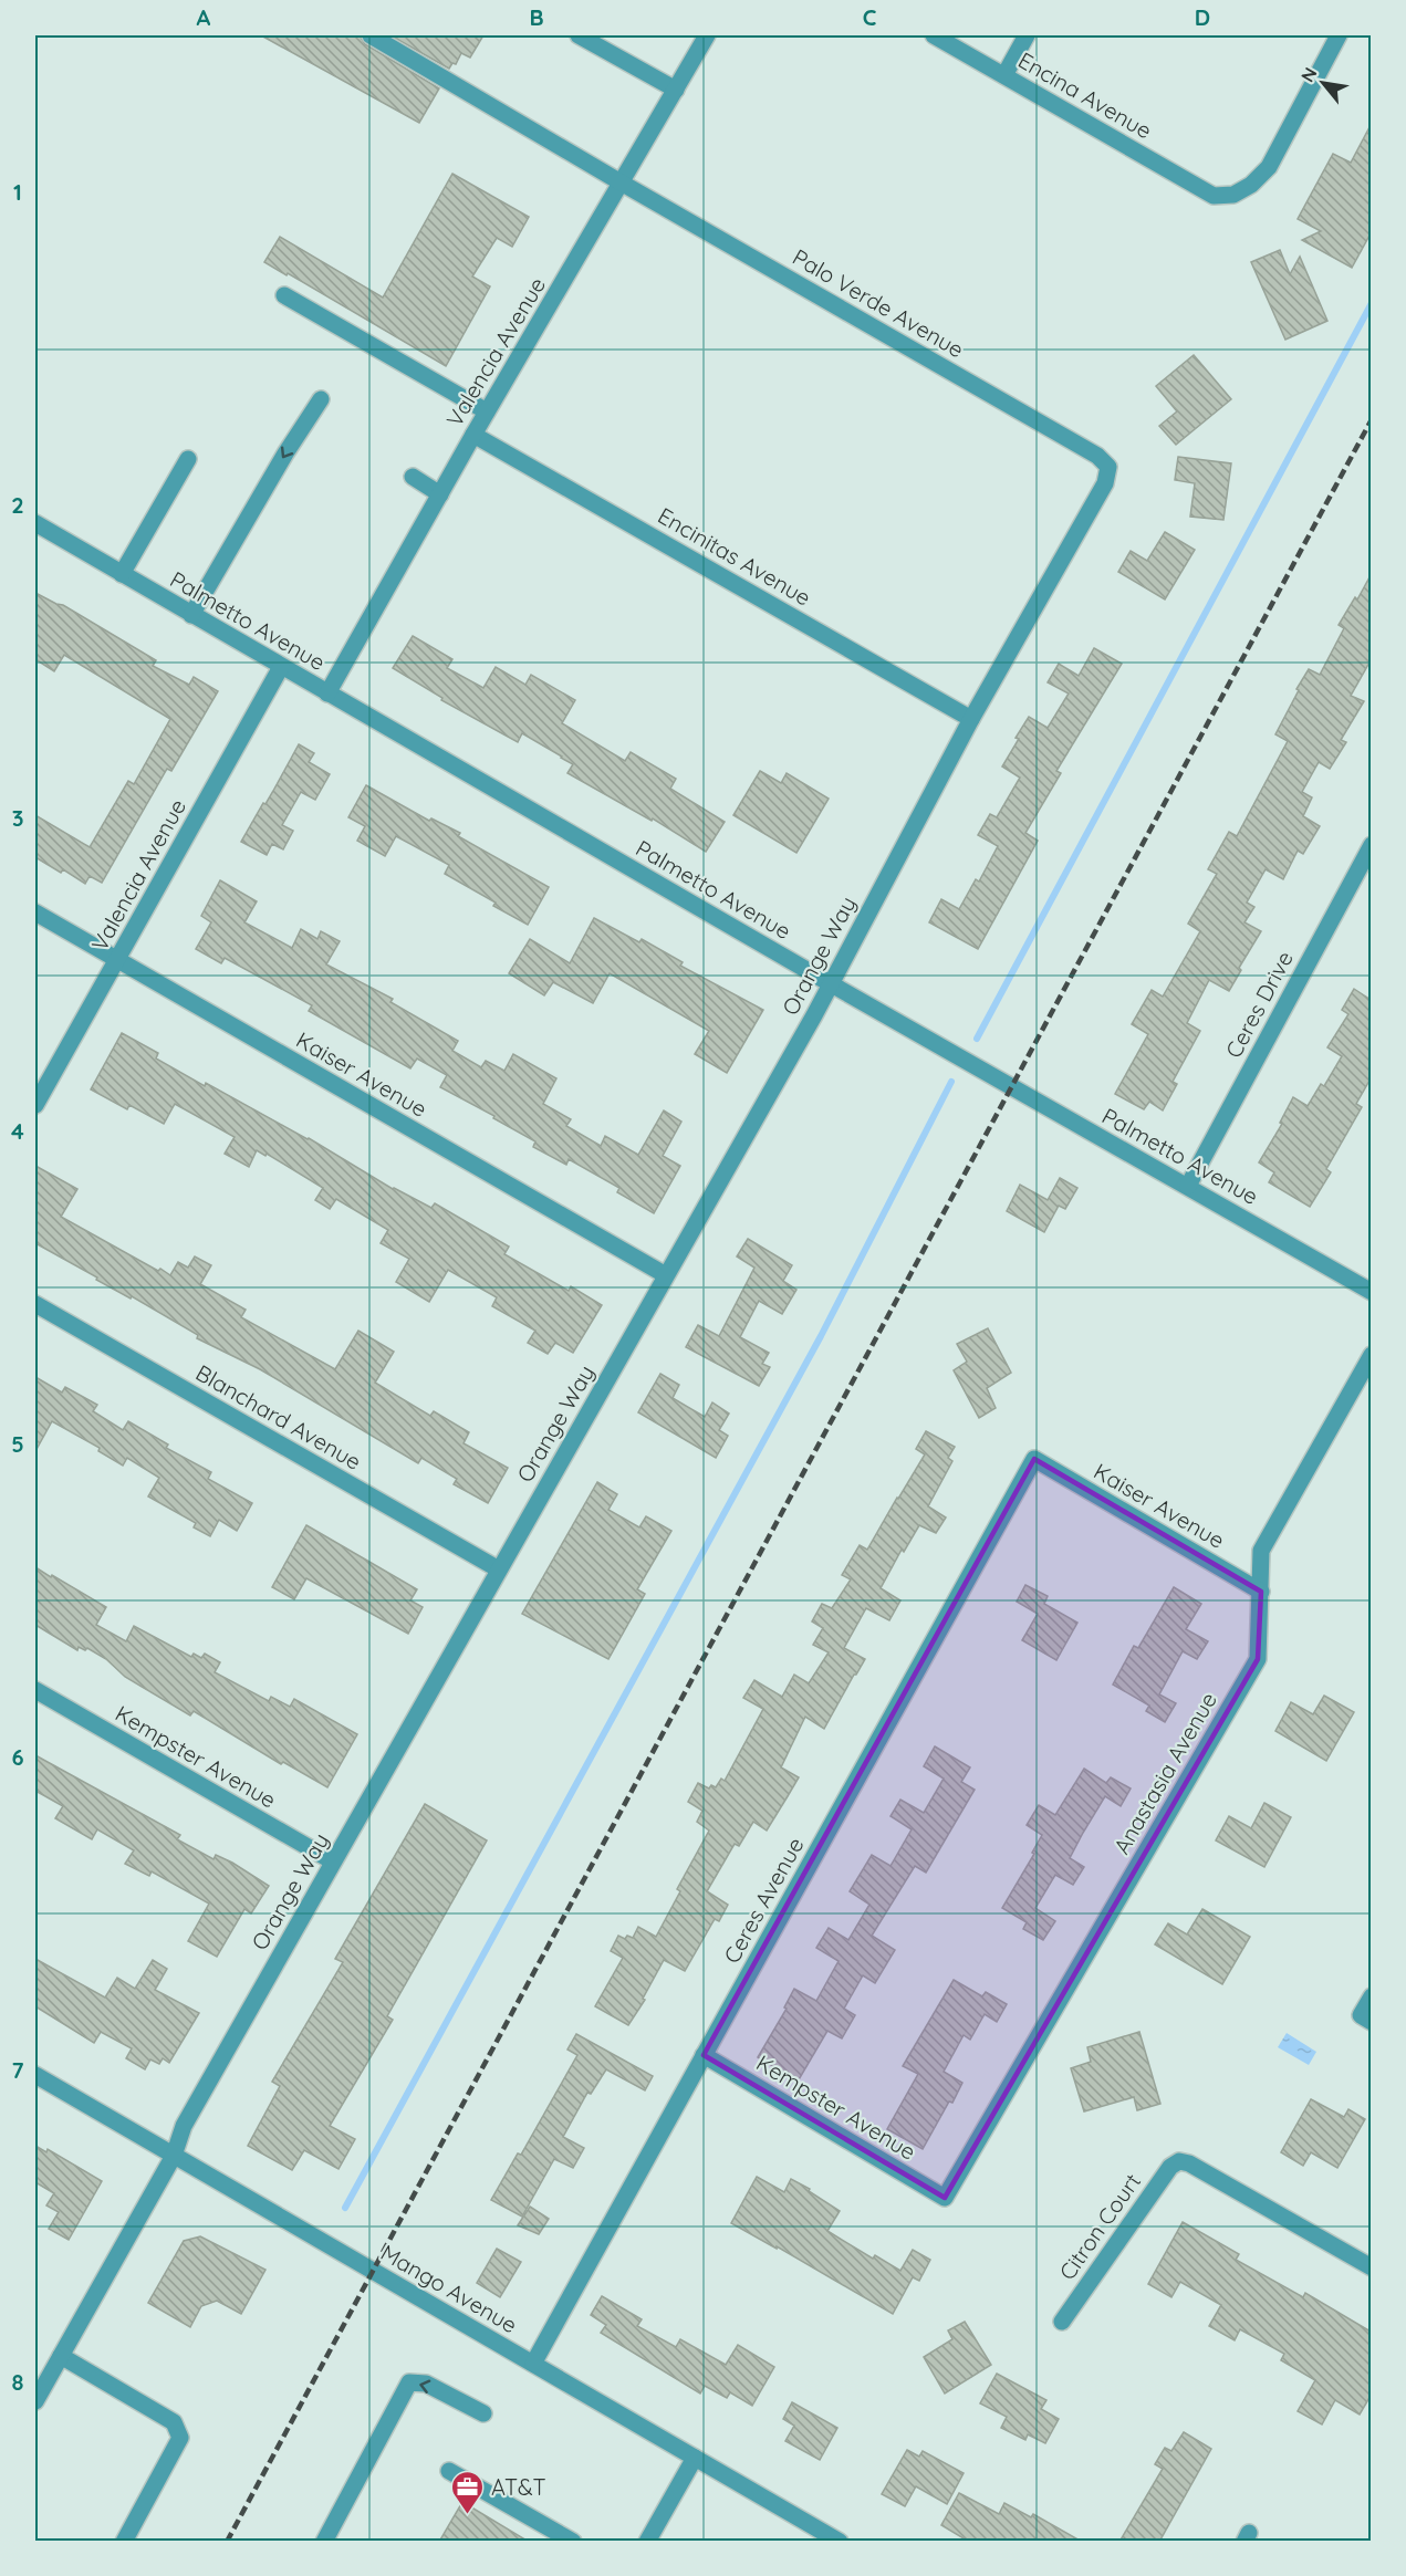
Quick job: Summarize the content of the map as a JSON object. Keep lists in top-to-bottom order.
{
  "streets": {
    "street": [
      "Encina Avenue",
      "Palo Verde Avenue",
      "Valencia Avenue",
      "Encinitas Avenue",
      "Palmetto Avenue",
      "Orange Way",
      "Ceres Drive",
      "Kaiser Avenue",
      "Blanchard Avenue",
      "Kempster Avenue",
      "Anastasia Avenue",
      "Ceres Avenue",
      "Citron Court",
      "Mango Avenue"
    ]
  },
  "crossings": [
    ["Palo Verde Avenue", "Valencia Avenue"],
    ["Palo Verde Avenue", "Orange Way"],
    ["Valencia Avenue", "Encinitas Avenue"],
    ["Valencia Avenue", "Palmetto Avenue"],
    ["Valencia Avenue", "Kaiser Avenue"],
    ["Encinitas Avenue", "Orange Way"],
    ["Palmetto Avenue", "Orange Way"],
    ["Palmetto Avenue", "Ceres Drive"],
    ["Orange Way", "Kaiser Avenue"],
    ["Orange Way", "Blanchard Avenue"],
    ["Orange Way", "Kempster Avenue"],
    ["Orange Way", "Mango Avenue"],
    ["Kaiser Avenue", "Anastasia Avenue"],
    ["Kaiser Avenue", "Ceres Avenue"],
    ["Kempster Avenue", "Anastasia Avenue"],
    ["Kempster Avenue", "Ceres Avenue"],
    ["Ceres Avenue", "Mango Avenue"]
  ],
  "places": {
    "office": ["AT&T"]
  },
  "north": "top left",
  "grid": {
    "columns": [
      "A",
      "B",
      "C",
      "D"
    ],
    "rows": [
      "1",
      "2",
      "3",
      "4",
      "5",
      "6",
      "7",
      "8"
    ]
  }
}
